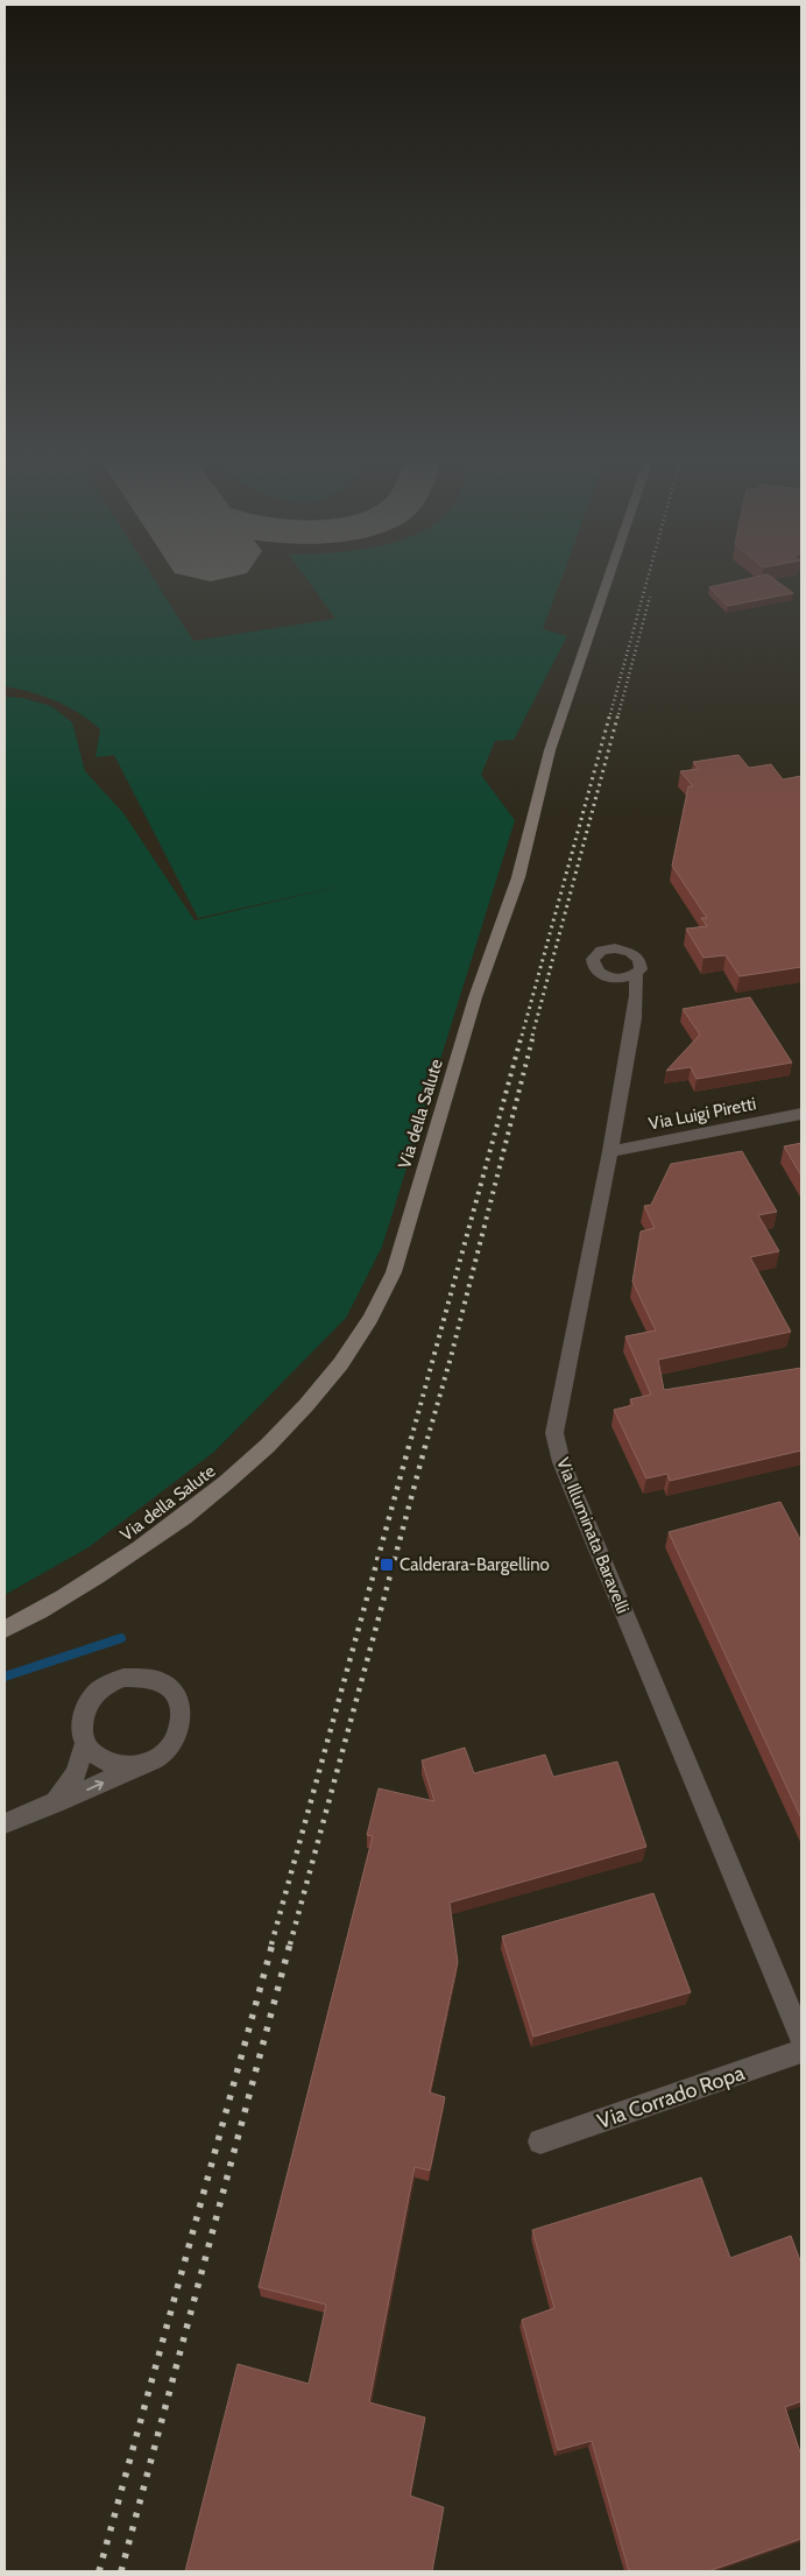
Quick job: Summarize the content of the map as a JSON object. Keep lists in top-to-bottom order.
{
  "streets": {
    "street": [
      "Via della Salute",
      "Via Luigi Piretti",
      "Via Illuminata Baravelli",
      "Via Corrado Ropa"
    ]
  },
  "crossings": [
    ["Via Luigi Piretti", "Via Illuminata Baravelli"]
  ],
  "places": {
    "transit": ["Calderara-Bargellino"]
  }
}
